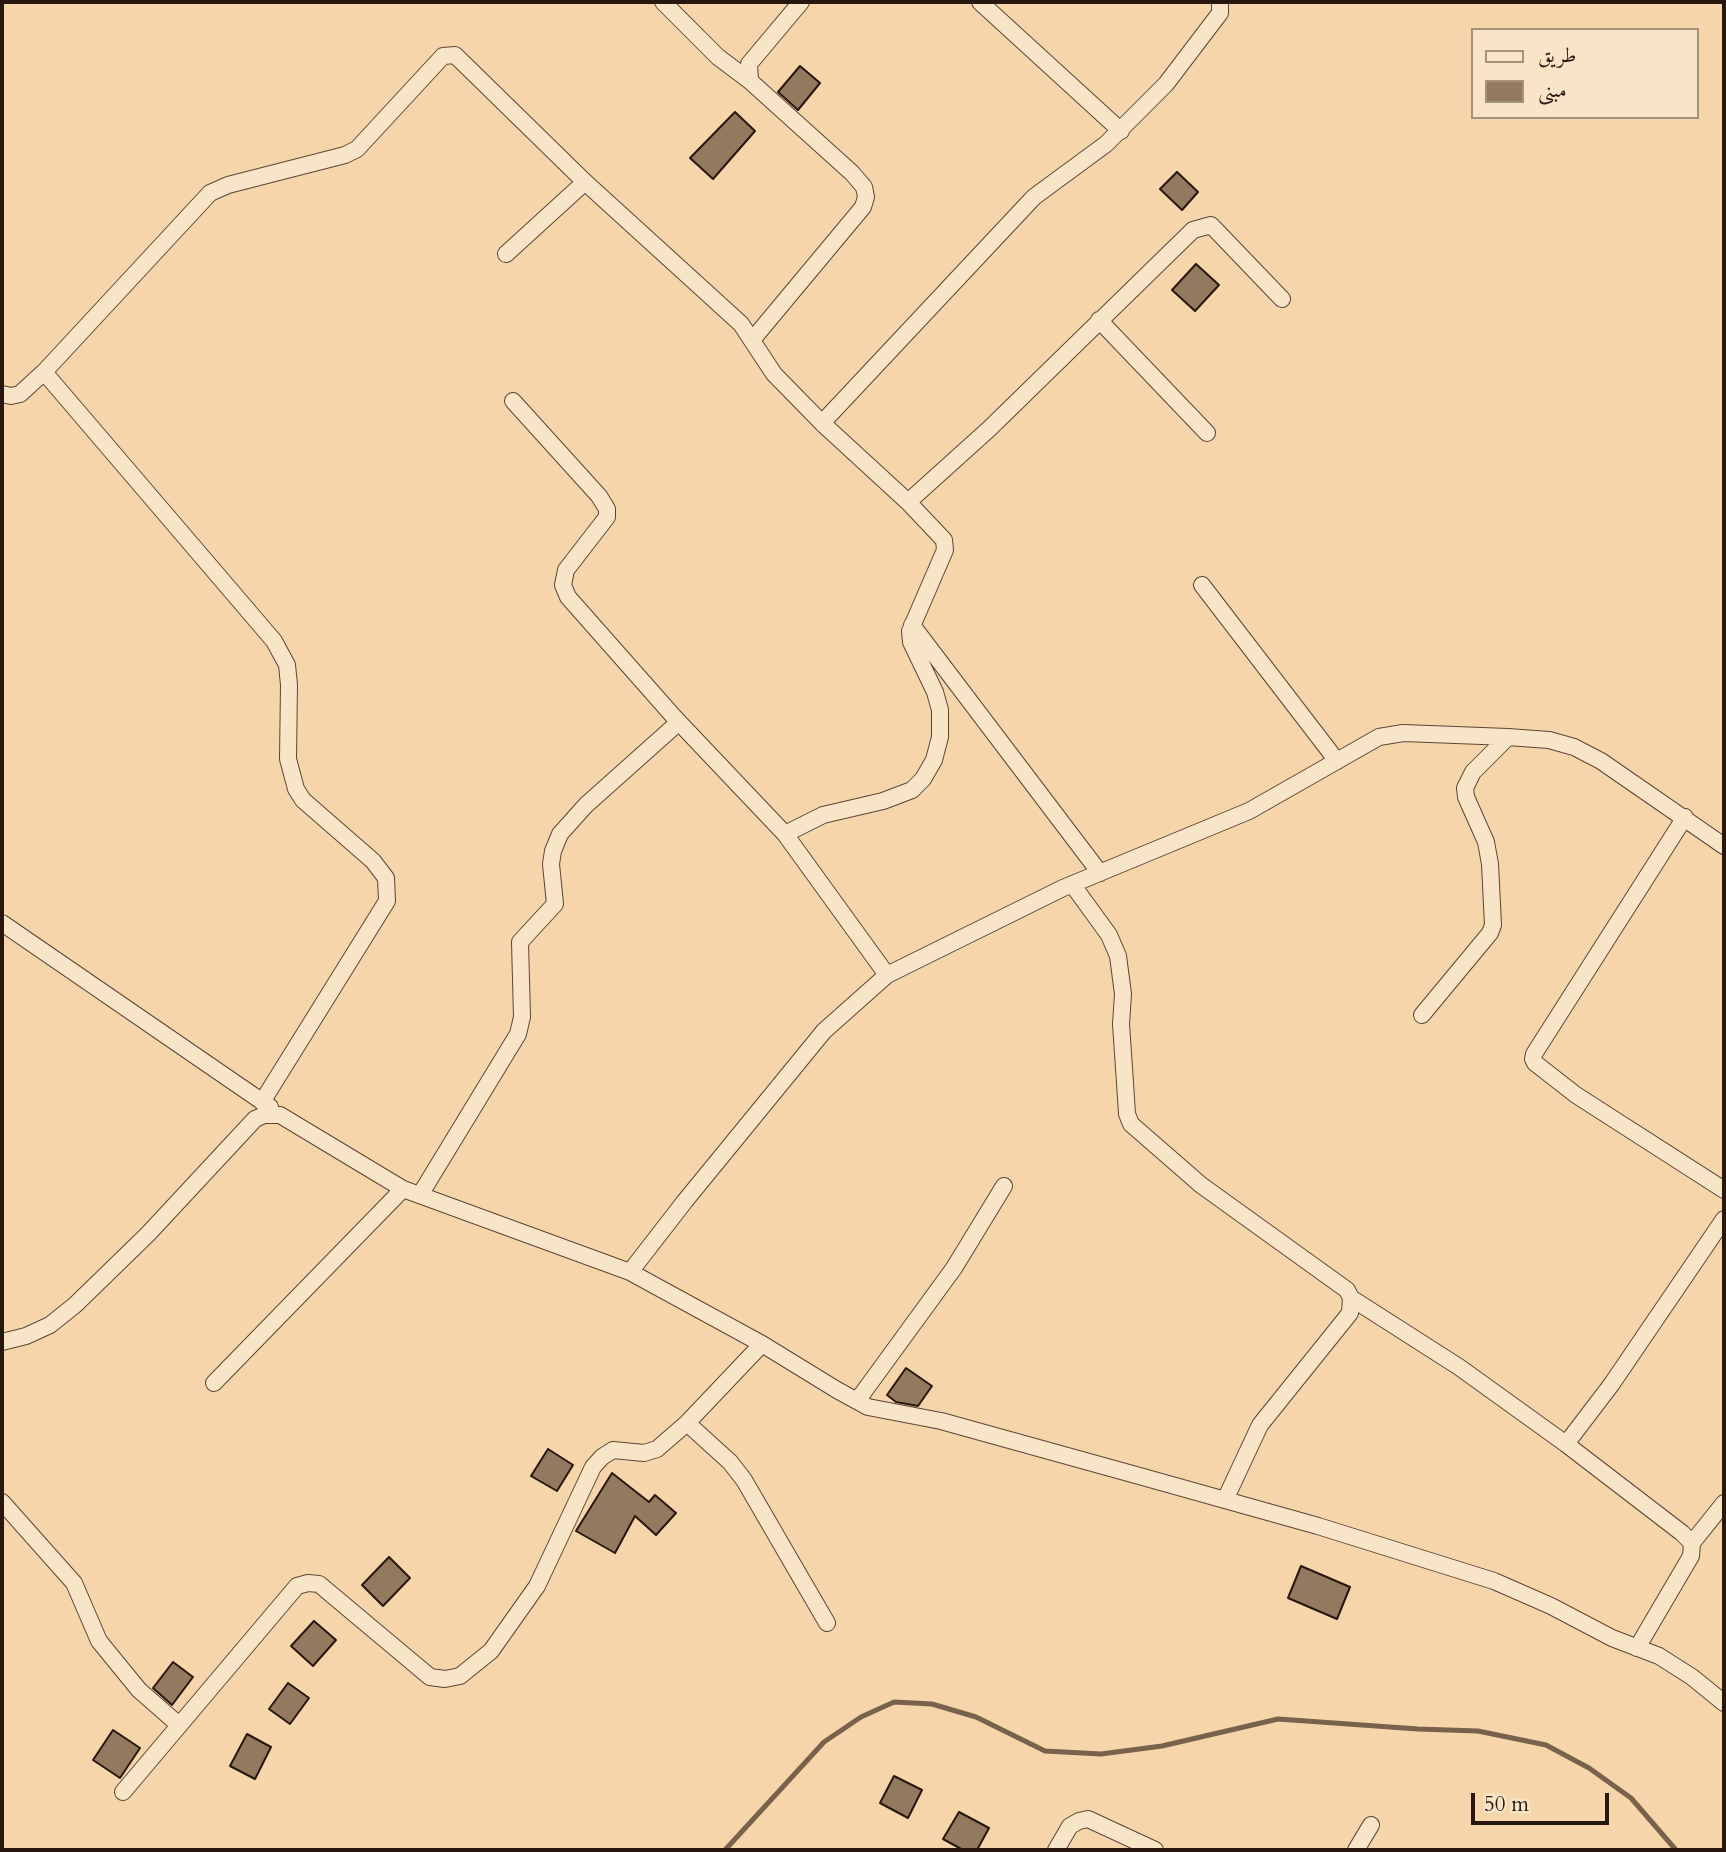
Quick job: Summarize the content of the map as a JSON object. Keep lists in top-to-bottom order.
{
  "legend": ["طريق", "مبنى"],
  "scale_bar": "50 m"
}
